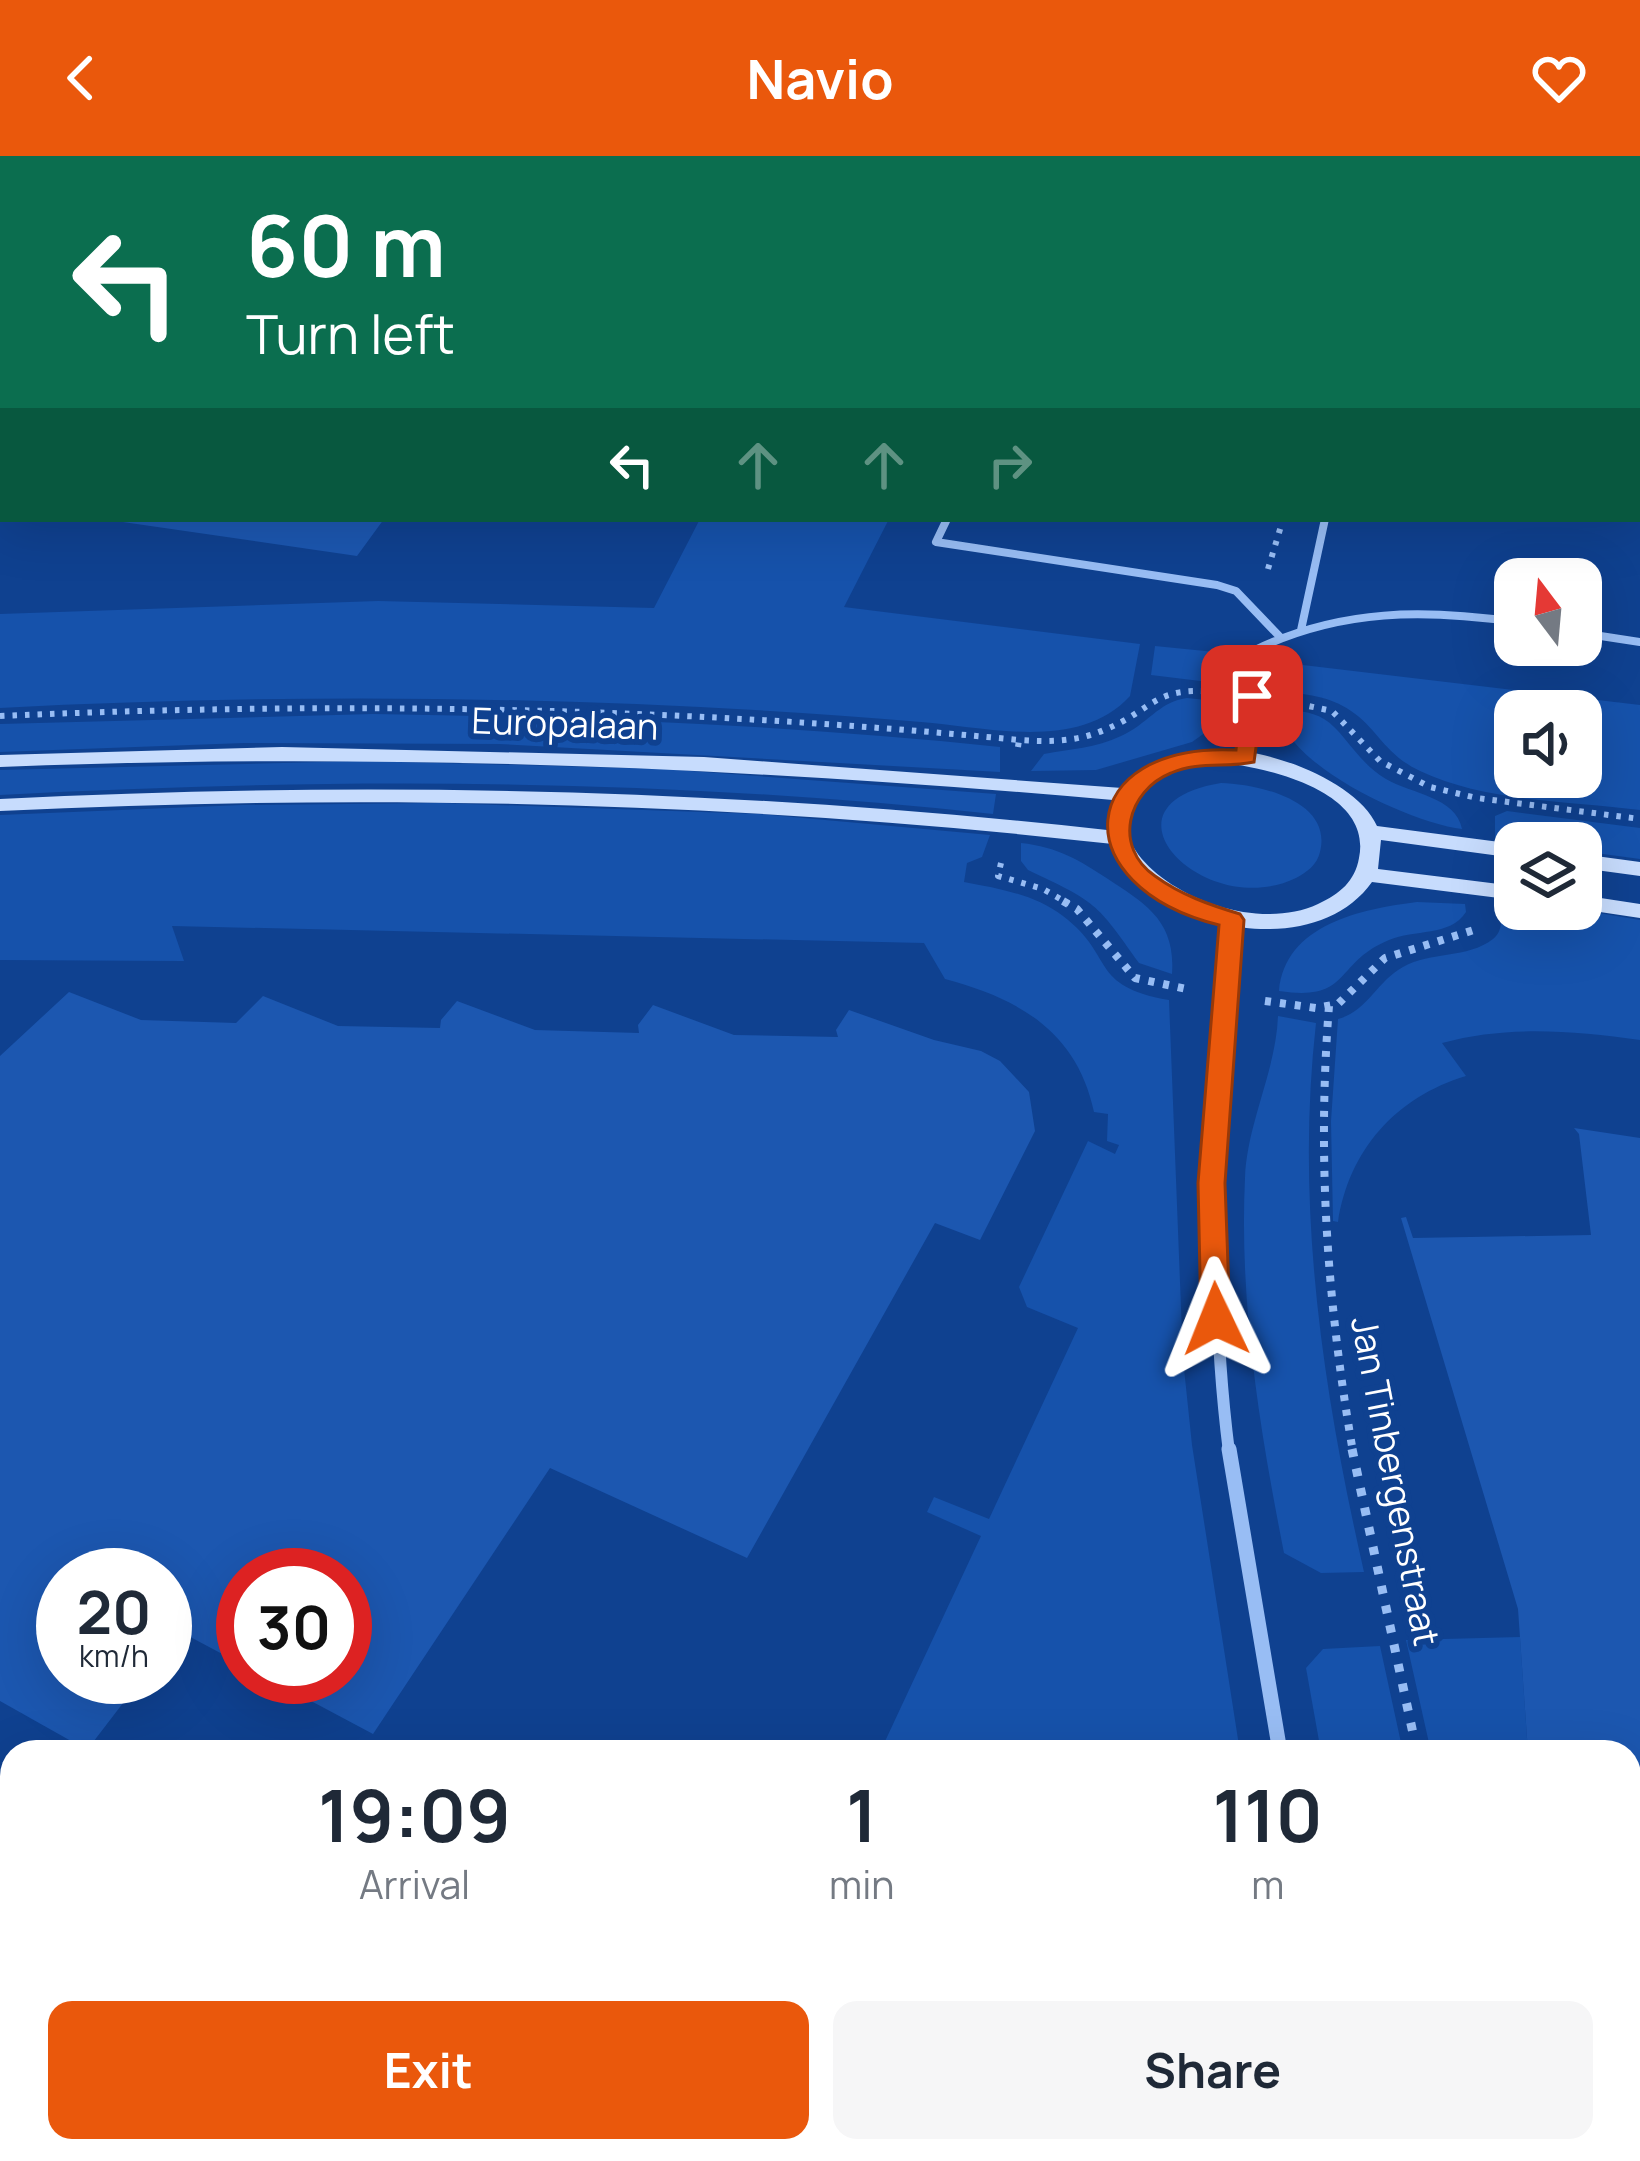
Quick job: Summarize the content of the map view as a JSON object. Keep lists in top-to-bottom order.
{
  "streets": {
    "street": ["Europalaan"],
    "path": ["Jan Tinbergenstraat"]
  },
  "north": "top",
  "page": {
    "header": "Navio",
    "turn": ["60 m", "Turn left"],
    "speed": "20 km/h",
    "limit": "30",
    "eta": [
      "19:09",
      "Arrival",
      "1",
      "min",
      "110",
      "m"
    ],
    "buttons": ["Exit", "Share"]
  }
}
